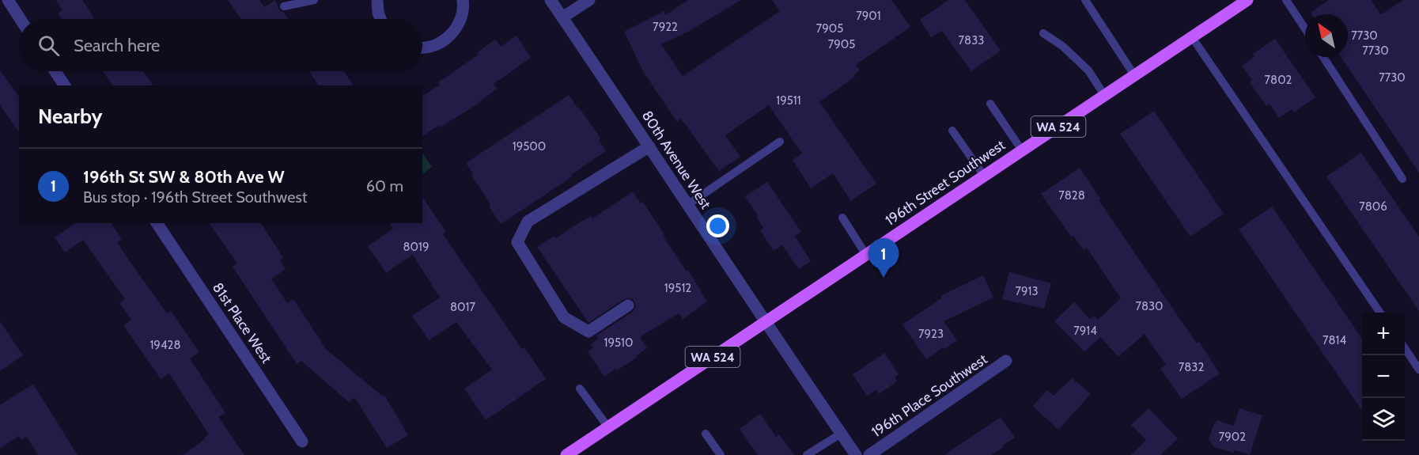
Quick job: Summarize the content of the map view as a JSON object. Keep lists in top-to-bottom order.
{
  "streets": {
    "main road": ["WA 524", "196th Street Southwest"],
    "street": ["80th Avenue West", "81st Place West", "196th Place Southwest"]
  },
  "crossings": [
    ["80th Avenue West", "196th Street Southwest"]
  ],
  "house_numbers": [
    "7901",
    "7922",
    "7905",
    "7730",
    "7833",
    "7905",
    "7730",
    "7730",
    "7802",
    "19511",
    "19500",
    "7828",
    "7806",
    "8019",
    "19512",
    "7913",
    "7830",
    "8017",
    "7914",
    "7923",
    "7814",
    "19510",
    "19428",
    "7832",
    "7902"
  ],
  "north": "top left",
  "page": {
    "search": "Search here",
    "heading": "Nearby",
    "list": [
      {
        "mark": "1",
        "name": "196th St SW & 80th Ave W",
        "note": "Bus stop · 196th Street Southwest",
        "value": "60 m"
      }
    ],
    "pins": "1",
    "map_buttons": ["+", "−"]
  }
}
